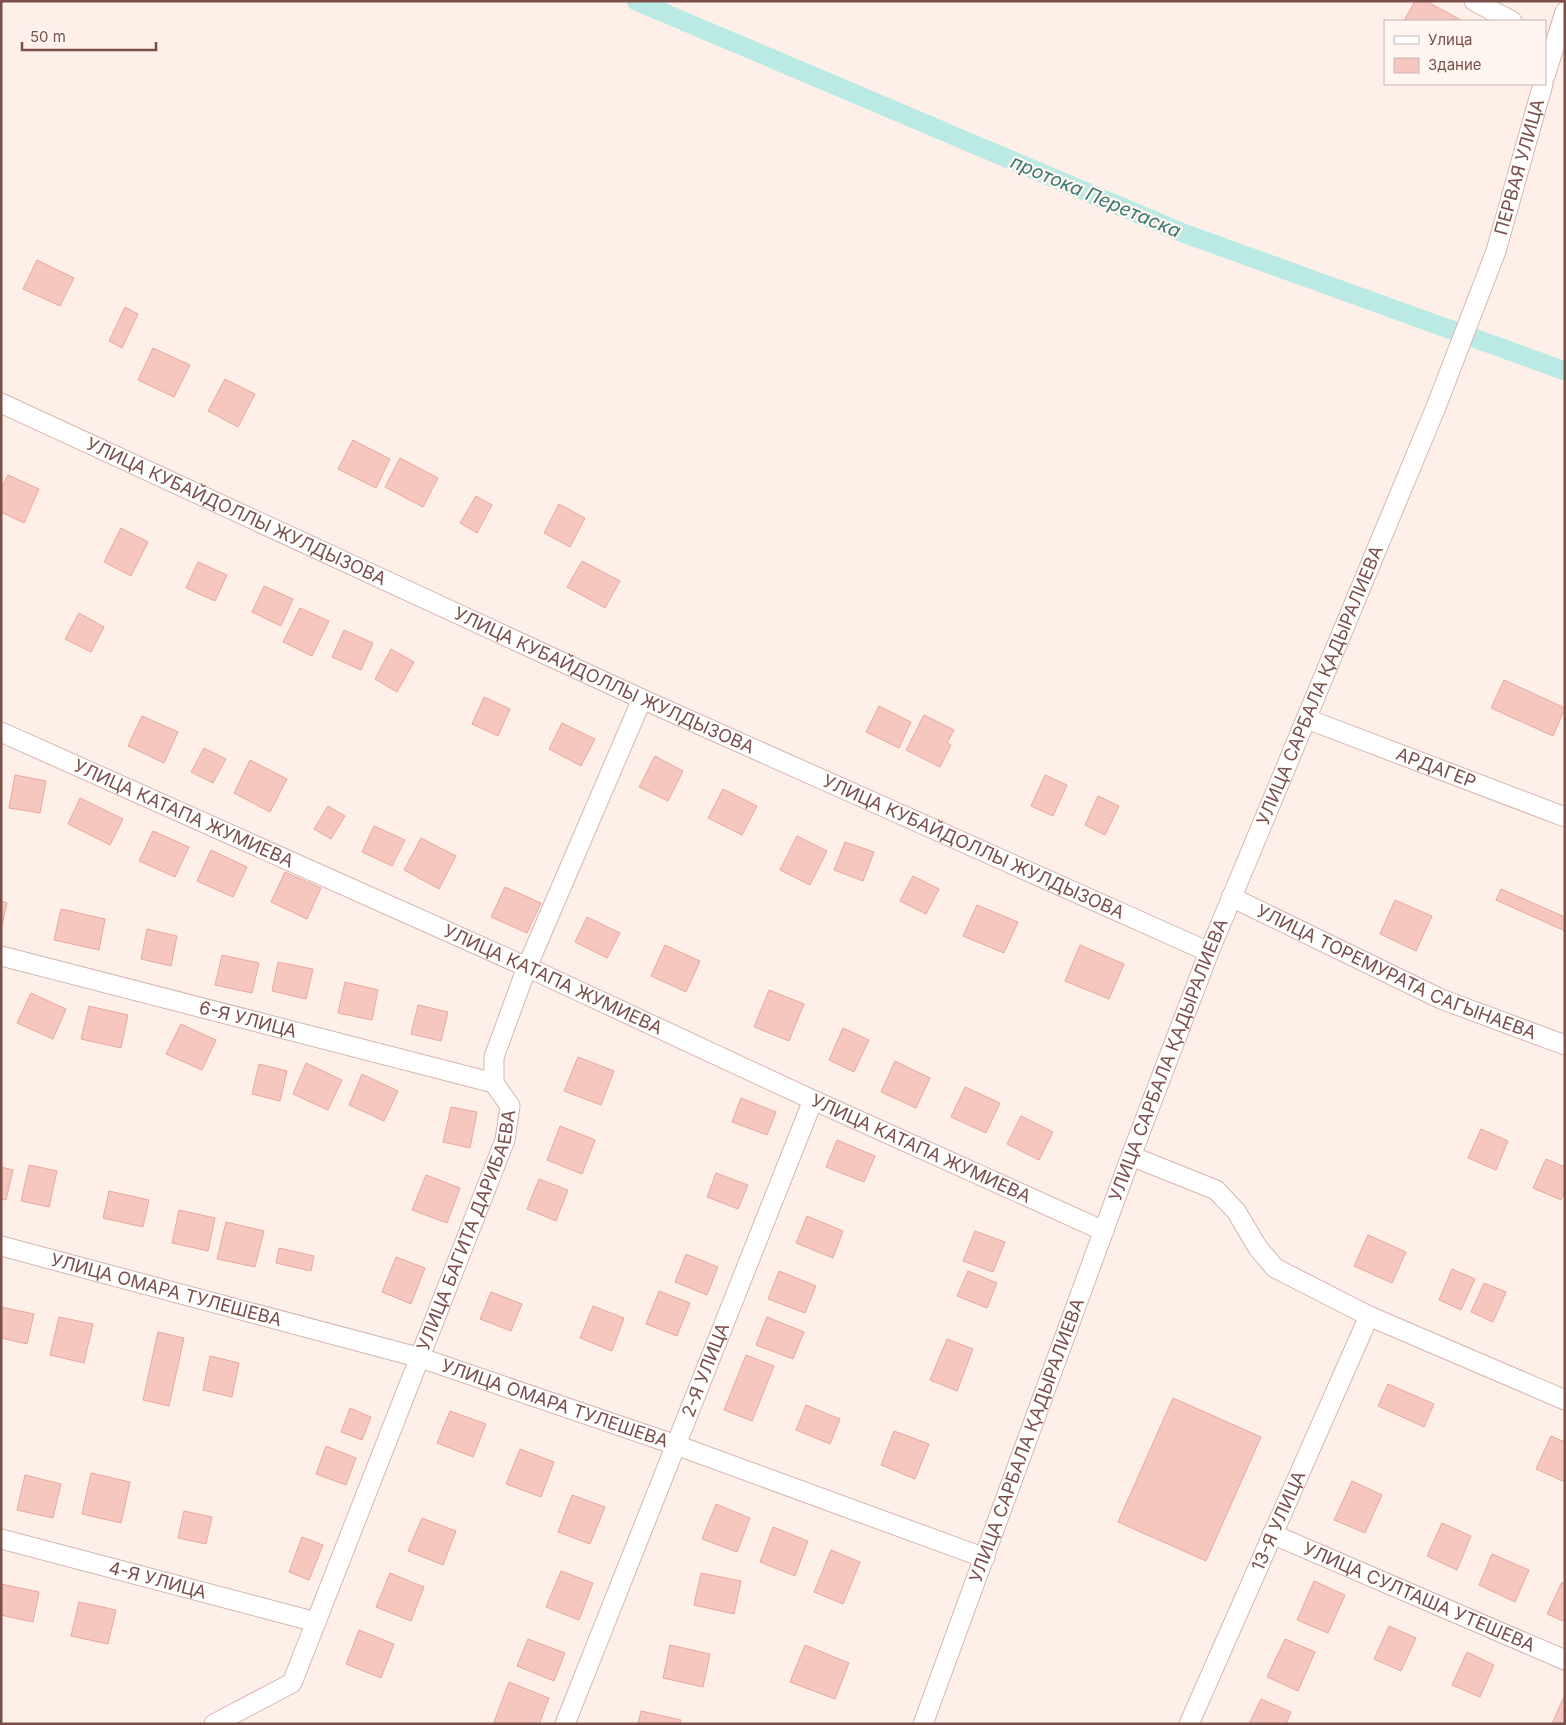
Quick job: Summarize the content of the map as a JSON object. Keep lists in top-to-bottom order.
{
  "streets": {
    "street": [
      "ПЕРВАЯ УЛИЦА",
      "УЛИЦА КУБАЙДОЛЛЫ ЖУЛДЫЗОВА",
      "УЛИЦА САРБАЛА ҚАДЫРАЛИЕВА",
      "АРДАГЕР",
      "УЛИЦА КАТАПА ЖУМИЕВА",
      "УЛИЦА ТОРЕМУРАТА САГЫНАЕВА",
      "6-Я УЛИЦА",
      "УЛИЦА БАГИТА ДАРИБАЕВА",
      "УЛИЦА ОМАРА ТУЛЕШЕВА",
      "2-Я УЛИЦА",
      "13-Я УЛИЦА",
      "4-Я УЛИЦА",
      "УЛИЦА СУЛТАША УТЕШЕВА"
    ]
  },
  "crossings": [
    ["ПЕРВАЯ УЛИЦА", "УЛИЦА САРБАЛА ҚАДЫРАЛИЕВА"],
    ["УЛИЦА КУБАЙДОЛЛЫ ЖУЛДЫЗОВА", "УЛИЦА САРБАЛА ҚАДЫРАЛИЕВА"],
    ["УЛИЦА КУБАЙДОЛЛЫ ЖУЛДЫЗОВА", "УЛИЦА БАГИТА ДАРИБАЕВА"],
    ["УЛИЦА САРБАЛА ҚАДЫРАЛИЕВА", "АРДАГЕР"],
    ["УЛИЦА САРБАЛА ҚАДЫРАЛИЕВА", "УЛИЦА КАТАПА ЖУМИЕВА"],
    ["УЛИЦА САРБАЛА ҚАДЫРАЛИЕВА", "УЛИЦА ТОРЕМУРАТА САГЫНАЕВА"],
    ["УЛИЦА САРБАЛА ҚАДЫРАЛИЕВА", "УЛИЦА ОМАРА ТУЛЕШЕВА"],
    ["УЛИЦА КАТАПА ЖУМИЕВА", "УЛИЦА БАГИТА ДАРИБАЕВА"],
    ["УЛИЦА КАТАПА ЖУМИЕВА", "2-Я УЛИЦА"],
    ["6-Я УЛИЦА", "УЛИЦА БАГИТА ДАРИБАЕВА"],
    ["УЛИЦА БАГИТА ДАРИБАЕВА", "УЛИЦА ОМАРА ТУЛЕШЕВА"],
    ["УЛИЦА БАГИТА ДАРИБАЕВА", "4-Я УЛИЦА"],
    ["УЛИЦА ОМАРА ТУЛЕШЕВА", "2-Я УЛИЦА"],
    ["13-Я УЛИЦА", "УЛИЦА СУЛТАША УТЕШЕВА"]
  ],
  "water": ["протока Перетаска"],
  "legend": ["Улица", "Здание"],
  "scale_bar": "50 m"
}
